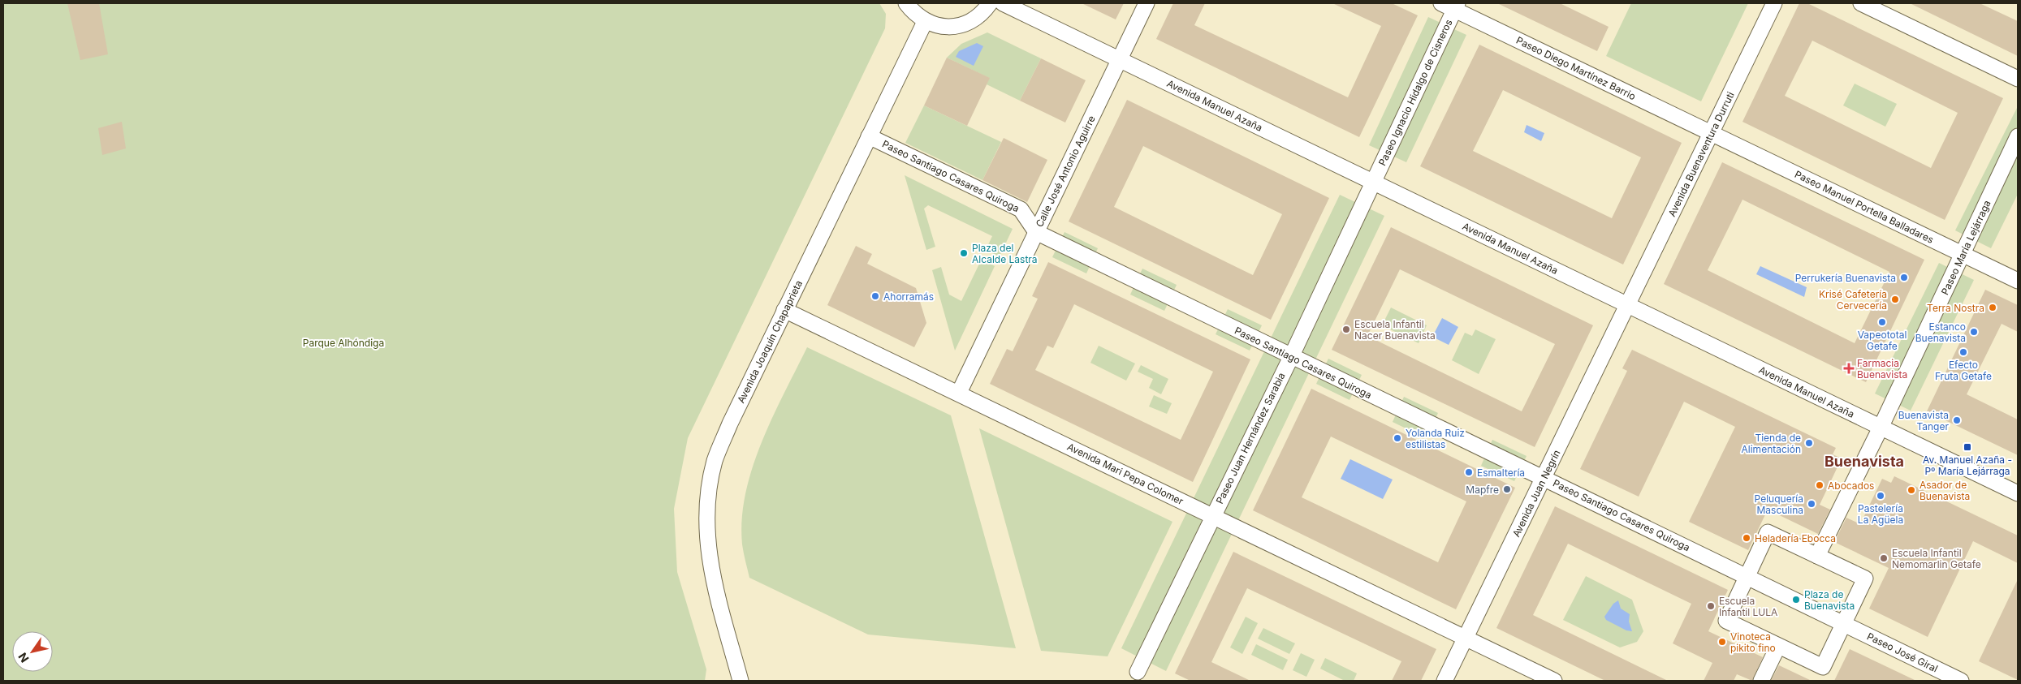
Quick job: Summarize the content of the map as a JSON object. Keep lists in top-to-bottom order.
{
  "streets": {
    "street": [
      "Paseo Diego Martínez Barrio",
      "Paseo Ignacio Hidalgo de Cisneros",
      "Avenida Manuel Azaña",
      "Avenida Buenaventura Durruti",
      "Calle José Antonio Aguirre",
      "Paseo Santiago Casares Quiroga",
      "Paseo Manuel Portella Balladares",
      "Paseo María Lejárraga",
      "Avenida Joaquín Chapaprieta",
      "Paseo Juan Hernández Sarabia",
      "Avenida Mari Pepa Colomer",
      "Avenida Juan Negrín",
      "Paseo José Giral"
    ]
  },
  "crossings": [
    ["Paseo Diego Martínez Barrio", "Paseo Ignacio Hidalgo de Cisneros"],
    ["Paseo Diego Martínez Barrio", "Avenida Buenaventura Durruti"],
    ["Paseo Diego Martínez Barrio", "Paseo Manuel Portella Balladares"],
    ["Paseo Ignacio Hidalgo de Cisneros", "Avenida Manuel Azaña"],
    ["Paseo Ignacio Hidalgo de Cisneros", "Paseo Juan Hernández Sarabia"],
    ["Avenida Manuel Azaña", "Avenida Buenaventura Durruti"],
    ["Avenida Manuel Azaña", "Calle José Antonio Aguirre"],
    ["Avenida Manuel Azaña", "Paseo María Lejárraga"],
    ["Avenida Manuel Azaña", "Paseo Juan Hernández Sarabia"],
    ["Avenida Manuel Azaña", "Avenida Juan Negrín"],
    ["Avenida Buenaventura Durruti", "Paseo Manuel Portella Balladares"],
    ["Avenida Buenaventura Durruti", "Avenida Juan Negrín"],
    ["Calle José Antonio Aguirre", "Paseo Santiago Casares Quiroga"],
    ["Calle José Antonio Aguirre", "Avenida Mari Pepa Colomer"],
    ["Paseo Santiago Casares Quiroga", "Avenida Joaquín Chapaprieta"],
    ["Paseo Santiago Casares Quiroga", "Paseo Juan Hernández Sarabia"],
    ["Paseo Santiago Casares Quiroga", "Avenida Juan Negrín"],
    ["Paseo Santiago Casares Quiroga", "Paseo José Giral"],
    ["Paseo Manuel Portella Balladares", "Paseo María Lejárraga"],
    ["Avenida Joaquín Chapaprieta", "Avenida Mari Pepa Colomer"],
    ["Paseo Juan Hernández Sarabia", "Avenida Mari Pepa Colomer"],
    ["Avenida Mari Pepa Colomer", "Avenida Juan Negrín"]
  ],
  "districts": ["Buenavista"],
  "parks": ["Parque Alhóndiga"],
  "places": {
    "other": [
      "Plaza del Alcalde Lastra",
      "Perrukería Buenavista",
      "Ahorramás",
      "Krisé Cafetería Cervecería",
      "Terra Nostra",
      "Vapeototal Getafe",
      "Escuela Infantil Nacer Buenavista",
      "Estanco Buenavista",
      "Efecto Fruta Getafe",
      "Buenavista Tanger",
      "Yolanda Ruiz estilistas",
      "Tienda de Alimentación",
      "Esmaltería",
      "Abocados",
      "Mapfre",
      "Asador de Buenavista",
      "Pastelería La Agüela",
      "Peluquería Masculina",
      "Heladería Ebocca",
      "Escuela Infantil Nemomarlin Getafe",
      "Plaza de Buenavista",
      "Escuela Infantil LULA",
      "Vinoteca pikito fino"
    ],
    "health": ["Farmacia Buenavista"],
    "transit": ["Av. Manuel Azaña - Pº María Lejárraga"]
  },
  "north": "bottom left"
}
